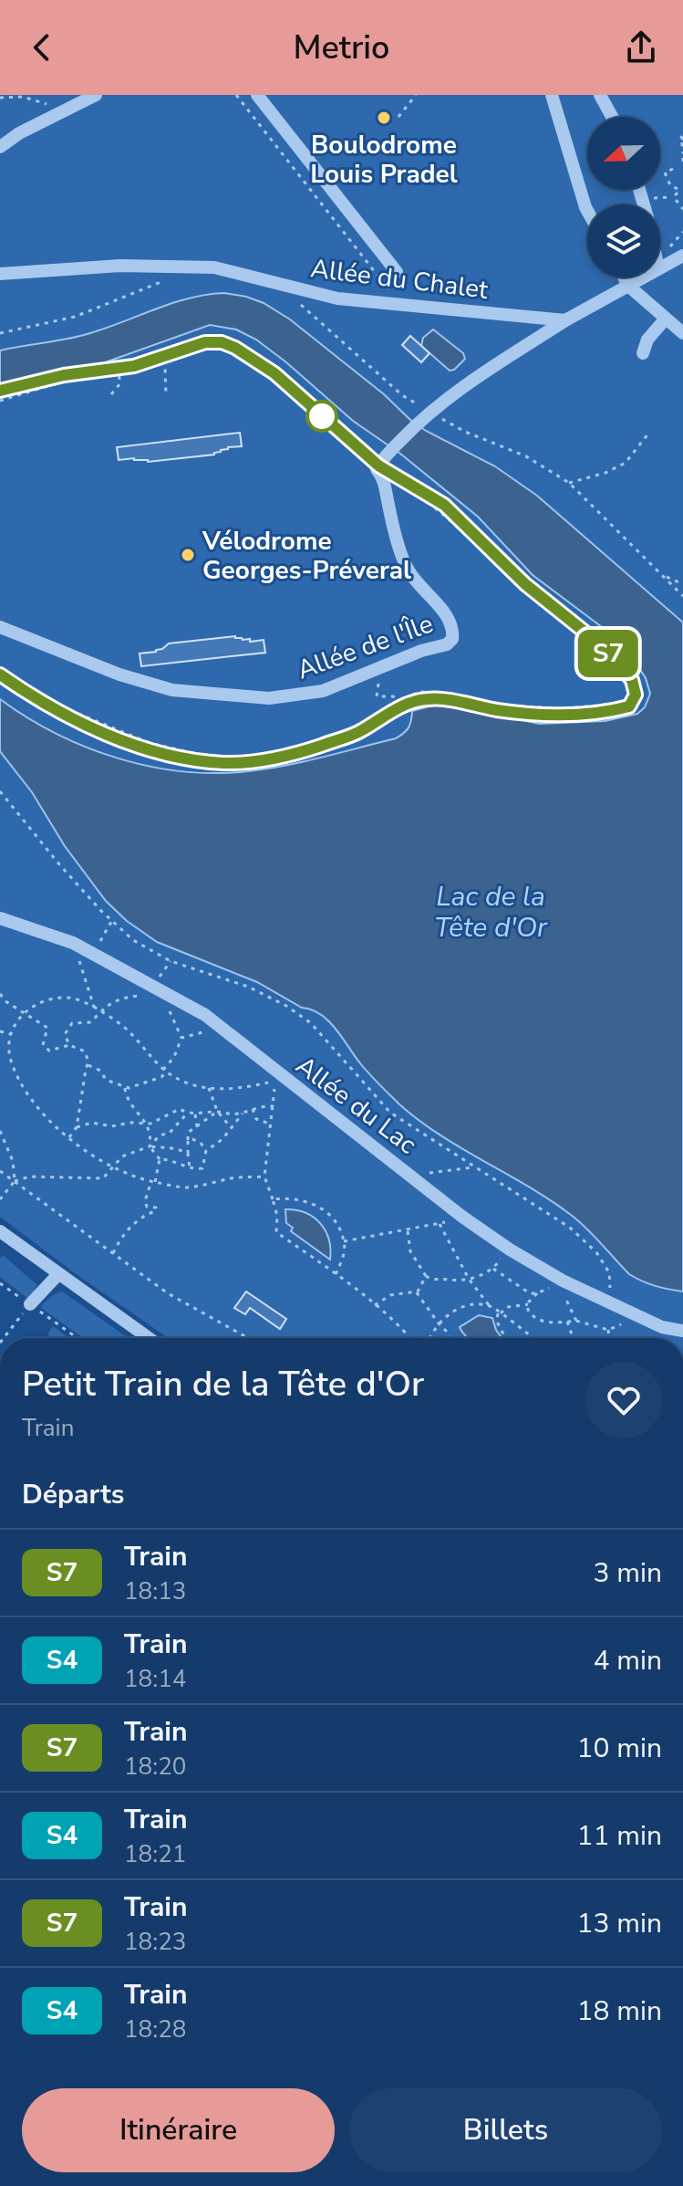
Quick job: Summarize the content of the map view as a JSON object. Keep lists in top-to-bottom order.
{
  "streets": {
    "street": ["Allée du Chalet", "Allée de l'Île", "Allée du Lac"]
  },
  "water": ["Lac de la Tête d'Or"],
  "places": ["Boulodrome Louis Pradel", "Vélodrome Georges-Préveral"],
  "north": "left",
  "page": {
    "header": "Metrio",
    "on_map": "S7",
    "heading": [
      ["Petit Train de la Tête d'Or", "Train"],
      "Départs"
    ],
    "list": [
      {
        "mark": "S7",
        "name": "Train",
        "note": "18:13",
        "value": "3 min"
      },
      {
        "mark": "S4",
        "name": "Train",
        "note": "18:14",
        "value": "4 min"
      },
      {
        "mark": "S7",
        "name": "Train",
        "note": "18:20",
        "value": "10 min"
      },
      {
        "mark": "S4",
        "name": "Train",
        "note": "18:21",
        "value": "11 min"
      },
      {
        "mark": "S7",
        "name": "Train",
        "note": "18:23",
        "value": "13 min"
      },
      {
        "mark": "S4",
        "name": "Train",
        "note": "18:28",
        "value": "18 min"
      }
    ],
    "buttons": ["Itinéraire", "Billets"]
  }
}
